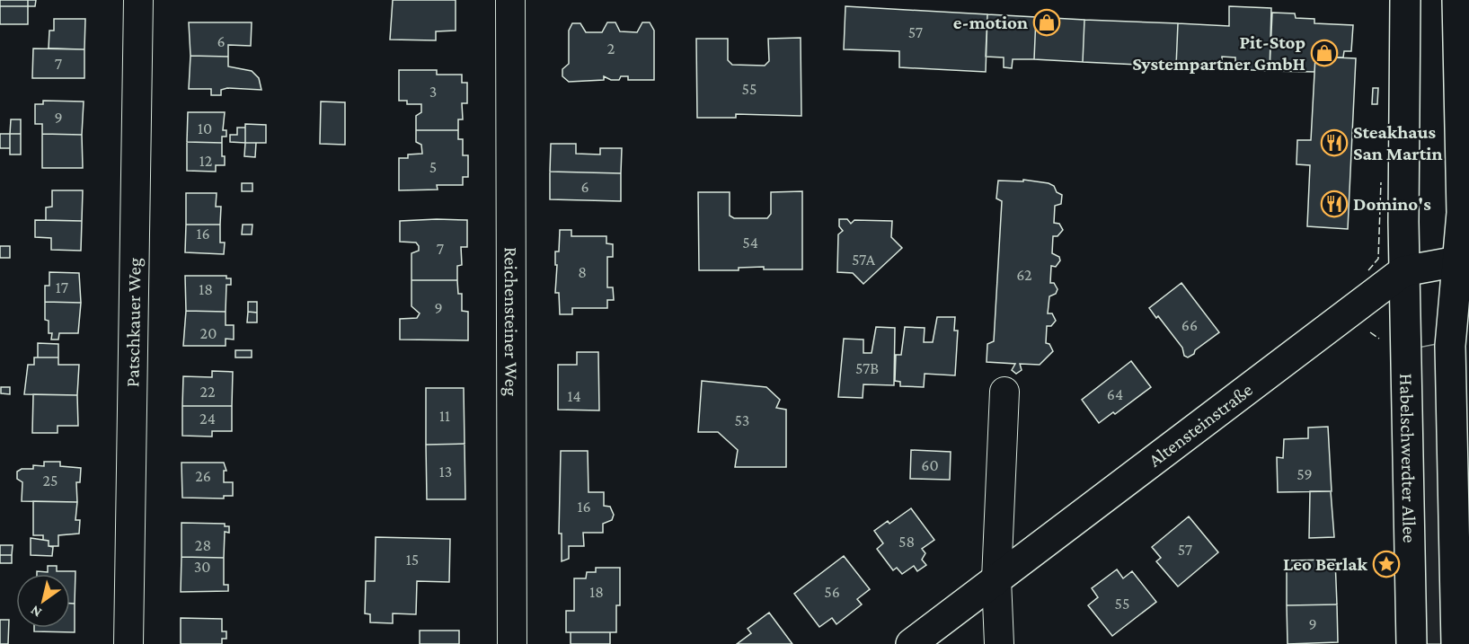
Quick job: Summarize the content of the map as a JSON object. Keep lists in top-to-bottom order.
{
  "streets": {
    "main road": ["Altensteinstraße", "Habelschwerdter Allee"],
    "street": ["Patschkauer Weg", "Reichensteiner Weg"]
  },
  "crossings": [
    ["Altensteinstraße", "Habelschwerdter Allee"]
  ],
  "places": {
    "shop": ["e-motion", "Pit-Stop Systempartner GmbH"],
    "restaurant": ["Steakhaus San Martin", "Domino's"],
    "place": ["Leo Berlak"]
  },
  "house_numbers": [
    "57",
    "6",
    "2",
    "7",
    "55",
    "3",
    "9",
    "10",
    "12",
    "5",
    "6",
    "16",
    "54",
    "7",
    "57A",
    "8",
    "62",
    "17",
    "18",
    "9",
    "66",
    "20",
    "57B",
    "22",
    "64",
    "14",
    "11",
    "24",
    "53",
    "60",
    "13",
    "59",
    "26",
    "25",
    "16",
    "58",
    "28",
    "57",
    "15",
    "30",
    "18",
    "56",
    "55",
    "9"
  ],
  "north": "bottom left"
}
